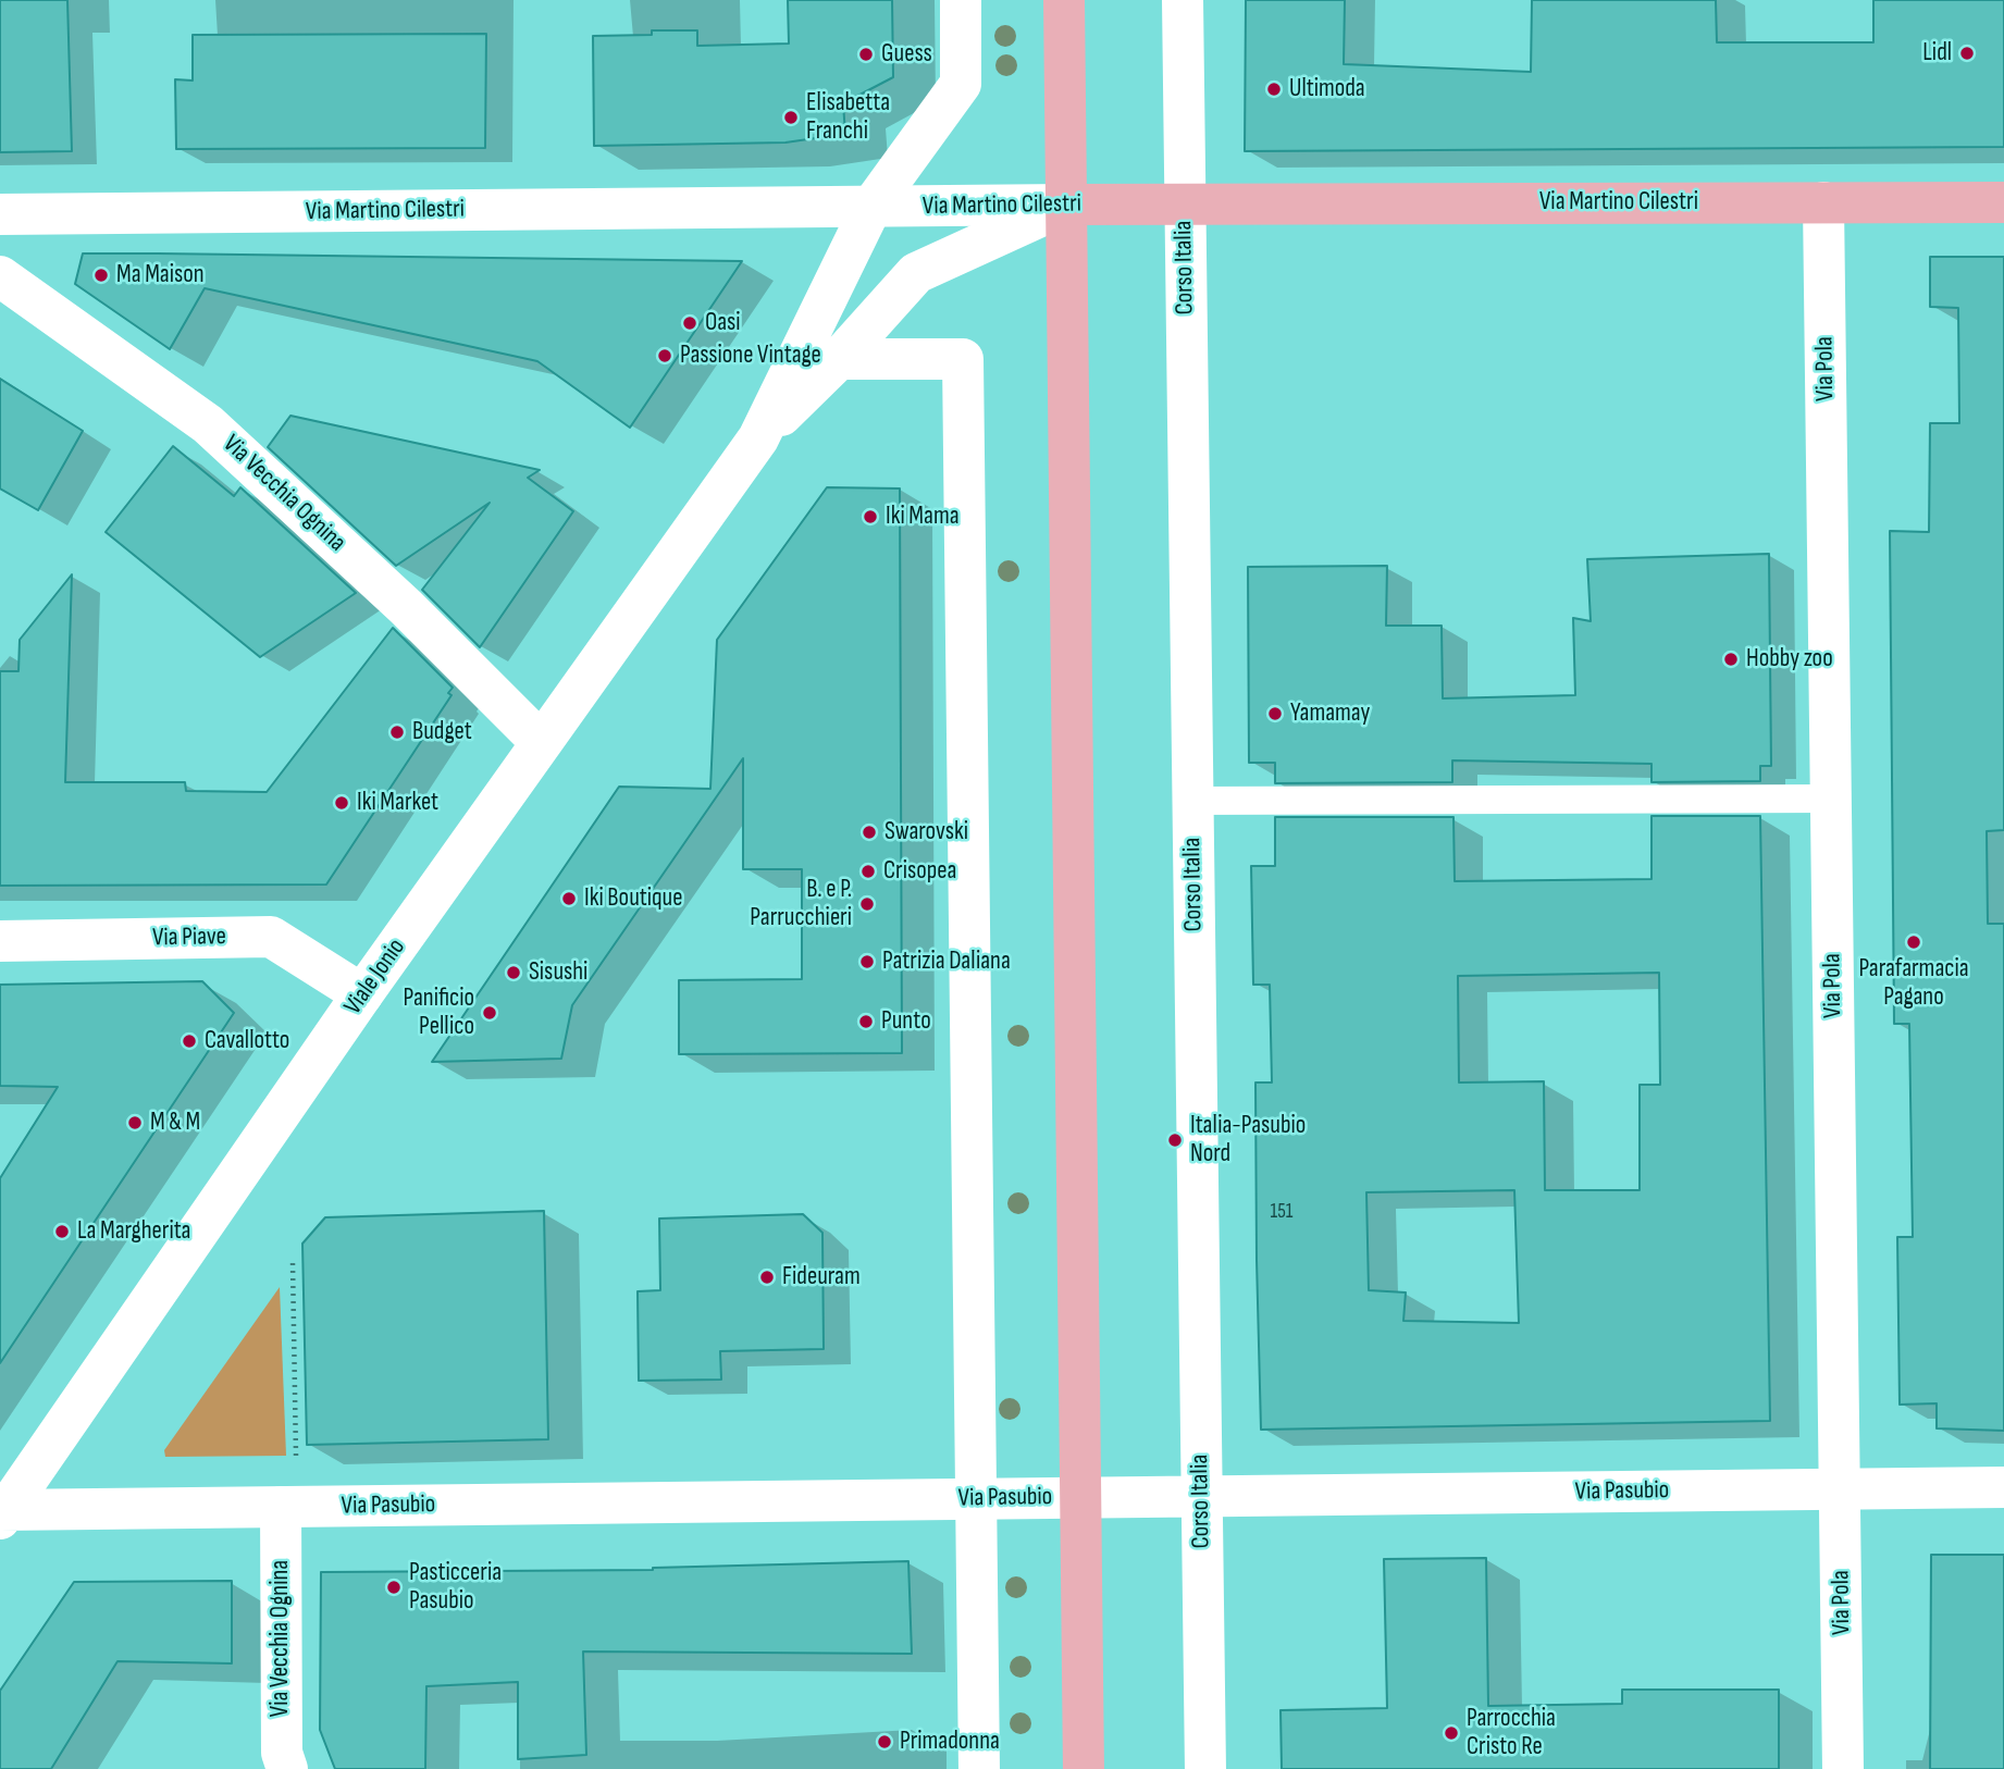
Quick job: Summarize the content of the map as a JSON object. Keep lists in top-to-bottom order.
{
  "streets": {
    "main road": [
      "Via Martino Cilestri",
      "Corso Italia",
      "Via Pola",
      "Via Vecchia Ognina",
      "Via Piave",
      "Viale Jonio",
      "Via Pasubio"
    ]
  },
  "crossings": [
    ["Via Martino Cilestri", "Corso Italia"],
    ["Via Martino Cilestri", "Via Pola"],
    ["Corso Italia", "Via Pasubio"],
    ["Via Pola", "Via Pasubio"],
    ["Via Vecchia Ognina", "Viale Jonio"],
    ["Via Vecchia Ognina", "Via Pasubio"],
    ["Via Piave", "Viale Jonio"],
    ["Viale Jonio", "Via Pasubio"]
  ],
  "places": [
    "Lidl",
    "Guess",
    "Ultimoda",
    "Elisabetta Franchi",
    "Ma Maison",
    "Oasi",
    "Passione Vintage",
    "Iki Mama",
    "Hobby zoo",
    "Yamamay",
    "Budget",
    "Iki Market",
    "Swarovski",
    "Crisopea",
    "Iki Boutique",
    "B. e P. Parrucchieri",
    "Parafarmacia Pagano",
    "Patrizia Daliana",
    "Sisushi",
    "Panificio Pellico",
    "Punto",
    "Cavallotto",
    "M & M",
    "Italia-Pasubio Nord",
    "La Margherita",
    "Fideuram",
    "Pasticceria Pasubio",
    "Parrocchia Cristo Re",
    "Primadonna"
  ],
  "house_numbers": ["151"]
}
